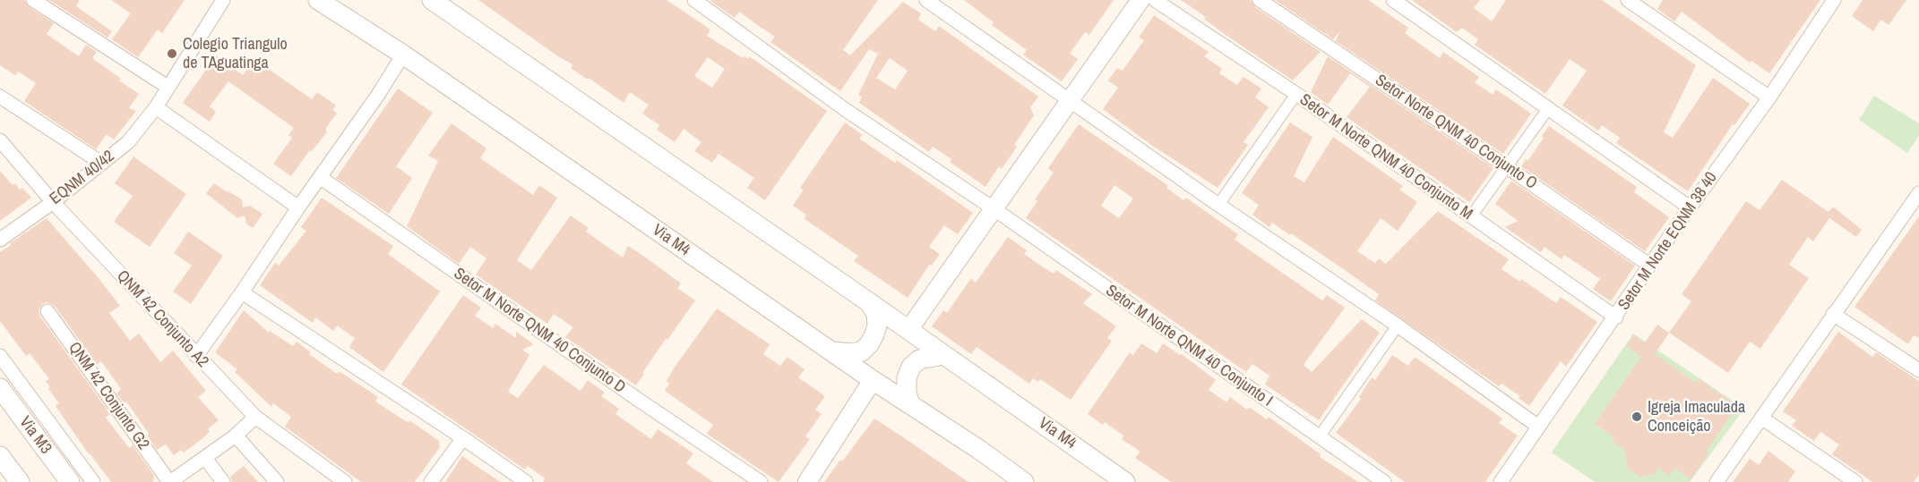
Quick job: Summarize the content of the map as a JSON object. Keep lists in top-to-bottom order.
{
  "streets": {
    "main road": ["Via M4", "Via M3"],
    "street": [
      "Setor Norte QNM 40 Conjunto O",
      "Setor M Norte QNM 40 Conjunto M",
      "EQNM 40/42",
      "Setor M Norte EQNM 38 40",
      "QNM 42 Conjunto A2",
      "Setor M Norte QNM 40 Conjunto D",
      "Setor M Norte QNM 40 Conjunto I",
      "QNM 42 Conjunto G2"
    ]
  },
  "crossings": [
    ["Setor Norte QNM 40 Conjunto O", "Setor M Norte EQNM 38 40"],
    ["Setor M Norte QNM 40 Conjunto M", "Setor M Norte EQNM 38 40"],
    ["EQNM 40/42", "QNM 42 Conjunto A2"]
  ],
  "places": ["Colegio Triangulo de TAguatinga", "Igreja Imaculada Conceição"]
}
